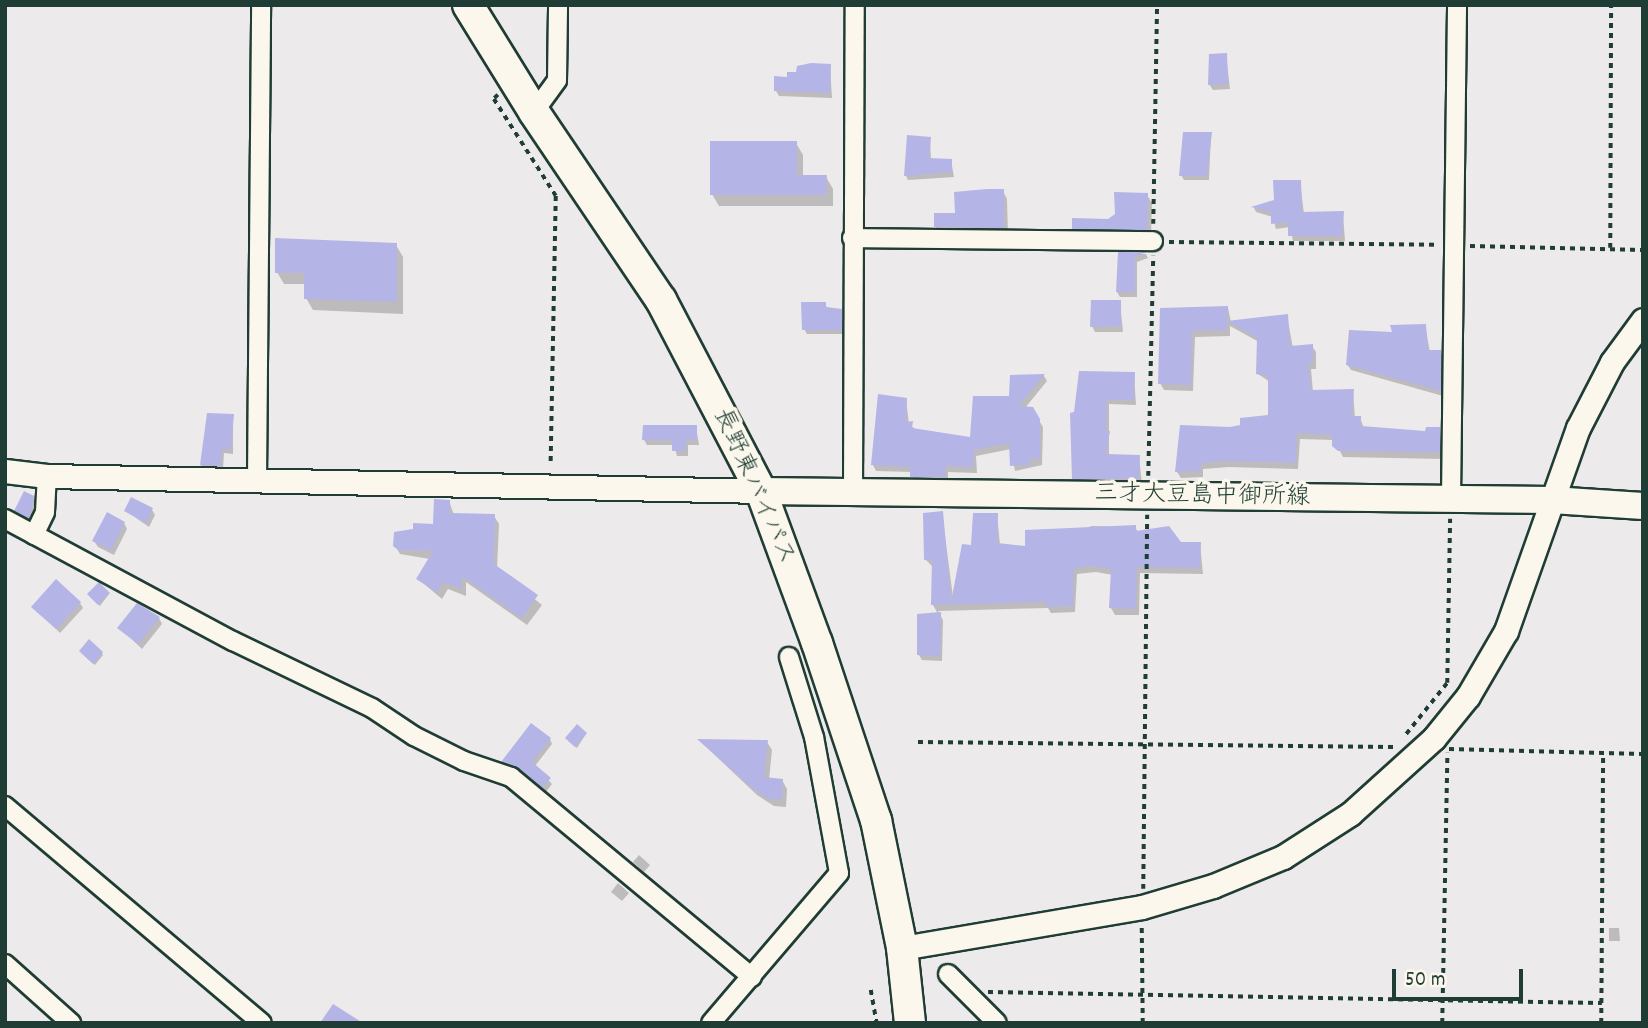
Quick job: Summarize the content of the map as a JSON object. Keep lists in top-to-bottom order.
{
  "streets": {
    "highway": ["長野東バイパス"],
    "main road": ["三才大豆島中御所線"]
  },
  "crossings": [
    ["長野東バイパス", "三才大豆島中御所線"]
  ],
  "scale_bar": "50 m"
}
